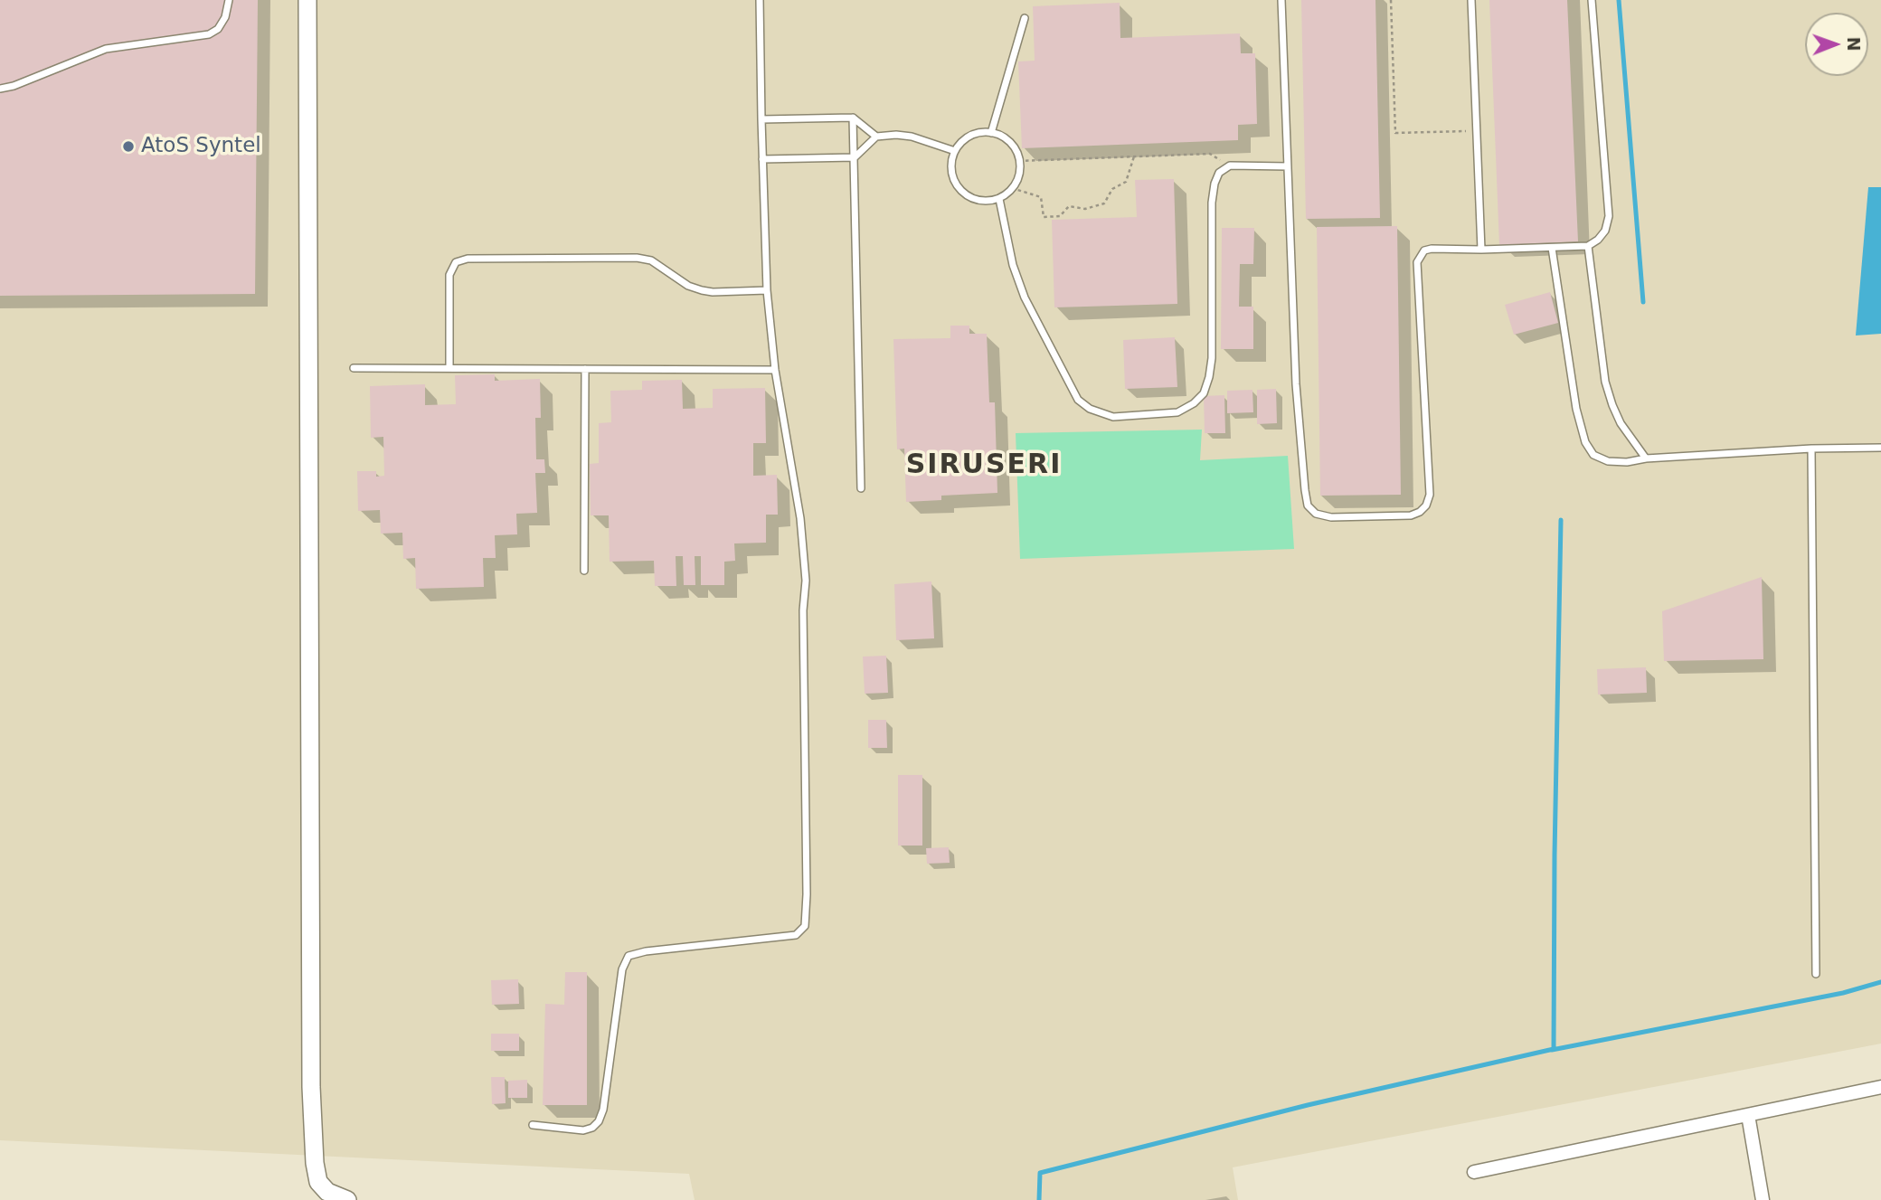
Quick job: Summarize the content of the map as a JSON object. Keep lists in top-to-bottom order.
{
  "districts": ["SIRUSERI"],
  "places": ["AtoS Syntel"],
  "north": "right"
}
